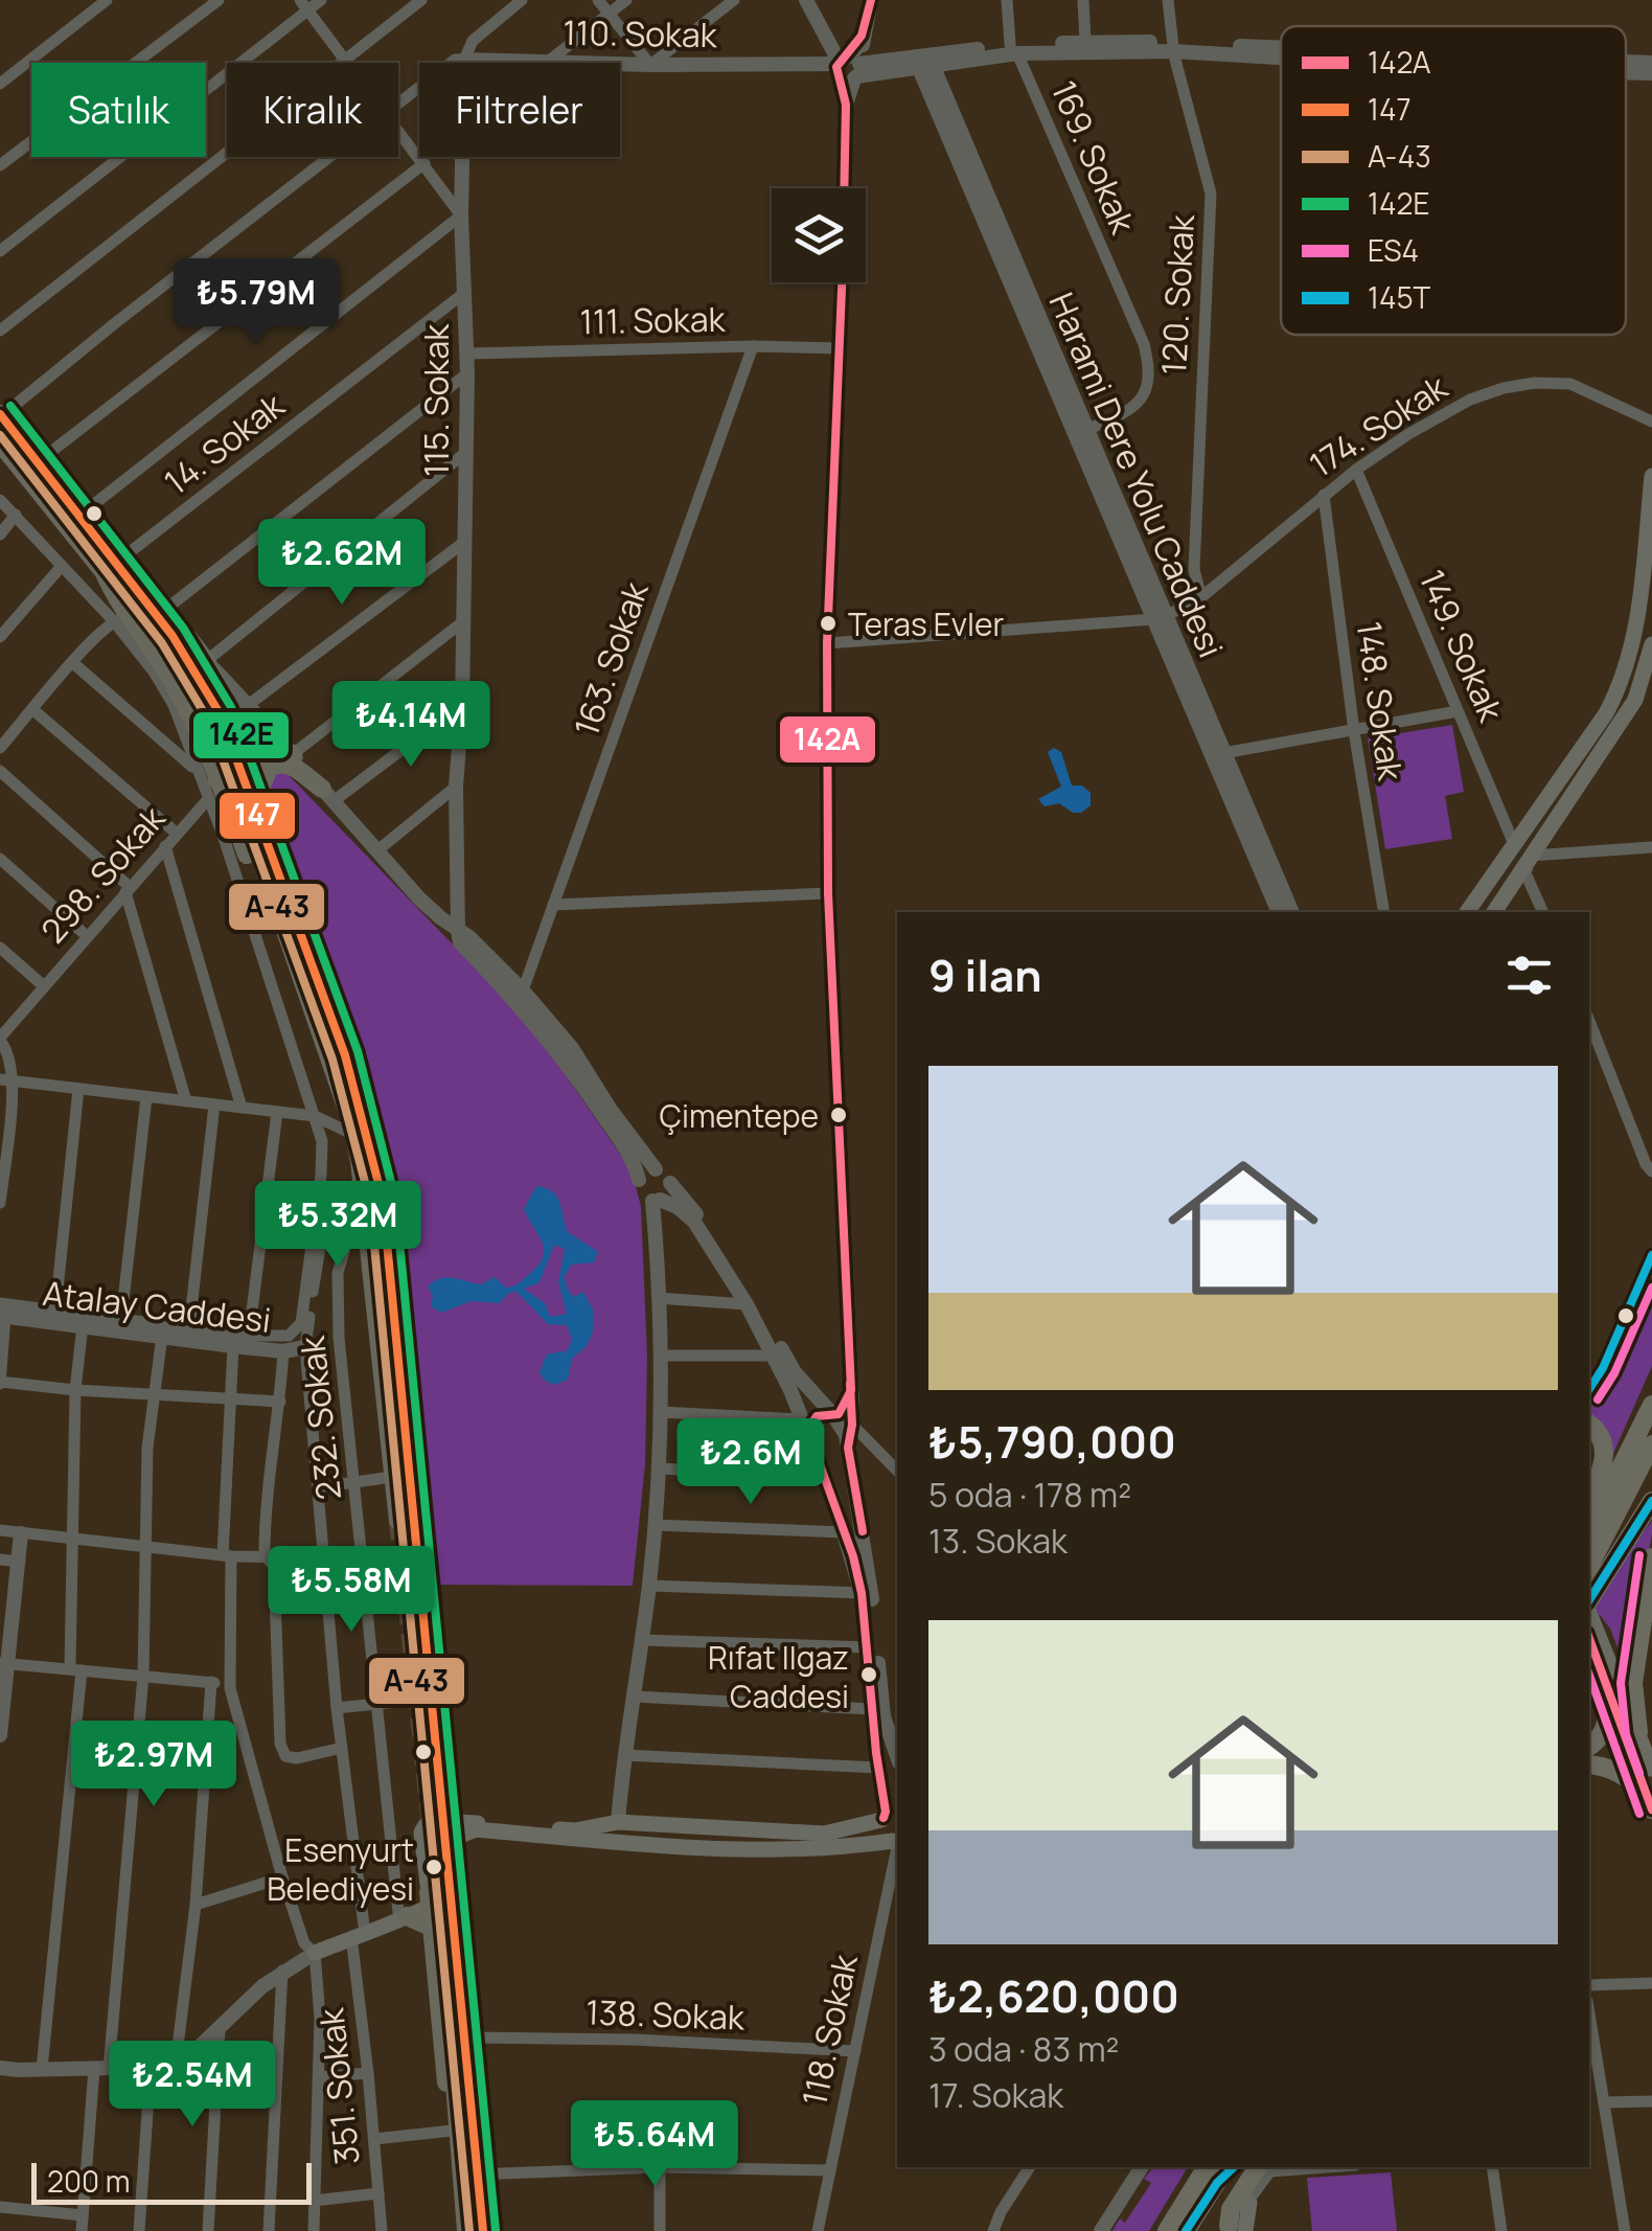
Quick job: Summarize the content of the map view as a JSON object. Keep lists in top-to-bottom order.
{
  "streets": {
    "street": [
      "110. Sokak",
      "169. Sokak",
      "120. Sokak",
      "111. Sokak",
      "115. Sokak",
      "174. Sokak",
      "14. Sokak",
      "Harami Dere Yolu Caddesi",
      "149. Sokak",
      "163. Sokak",
      "148. Sokak",
      "298. Sokak",
      "Atalay Caddesi",
      "232. Sokak",
      "138. Sokak",
      "118. Sokak",
      "351. Sokak"
    ]
  },
  "crossings": [
    ["110. Sokak", "169. Sokak"],
    ["110. Sokak", "115. Sokak"],
    ["110. Sokak", "Harami Dere Yolu Caddesi"],
    ["169. Sokak", "Harami Dere Yolu Caddesi"],
    ["120. Sokak", "174. Sokak"],
    ["111. Sokak", "115. Sokak"],
    ["111. Sokak", "163. Sokak"],
    ["115. Sokak", "14. Sokak"],
    ["174. Sokak", "Harami Dere Yolu Caddesi"],
    ["174. Sokak", "149. Sokak"],
    ["174. Sokak", "148. Sokak"],
    ["Atalay Caddesi", "351. Sokak"],
    ["232. Sokak", "351. Sokak"],
    ["138. Sokak", "118. Sokak"]
  ],
  "places": [
    "Teras Evler",
    "Çimentepe",
    "Rıfat Ilgaz Caddesi",
    "Esenyurt Belediyesi"
  ],
  "lines": [
    "transit line 142A",
    "transit line 142E",
    "transit line 147",
    "transit line A-43",
    "transit line 145T",
    "transit line ES4"
  ],
  "legend": [
    "142A",
    "147",
    "A-43",
    "142E",
    "ES4",
    "145T"
  ],
  "scale_bar": "200 m",
  "page": {
    "chip": ["Satılık", "Kiralık", "Filtreler"],
    "price": [
      "₺5.79M",
      "₺2.62M",
      "₺4.14M",
      "₺5.32M",
      "₺2.6M",
      "₺5.58M",
      "₺2.97M",
      "₺2.54M",
      "₺5.64M"
    ],
    "heading": "9 ilan",
    "list": [
      {
        "name": "₺5,790,000",
        "note": "5 oda · 178 m² · 13. Sokak"
      },
      {
        "name": "₺2,620,000",
        "note": "3 oda · 83 m² · 17. Sokak"
      }
    ],
    "scale": "200 m"
  }
}
